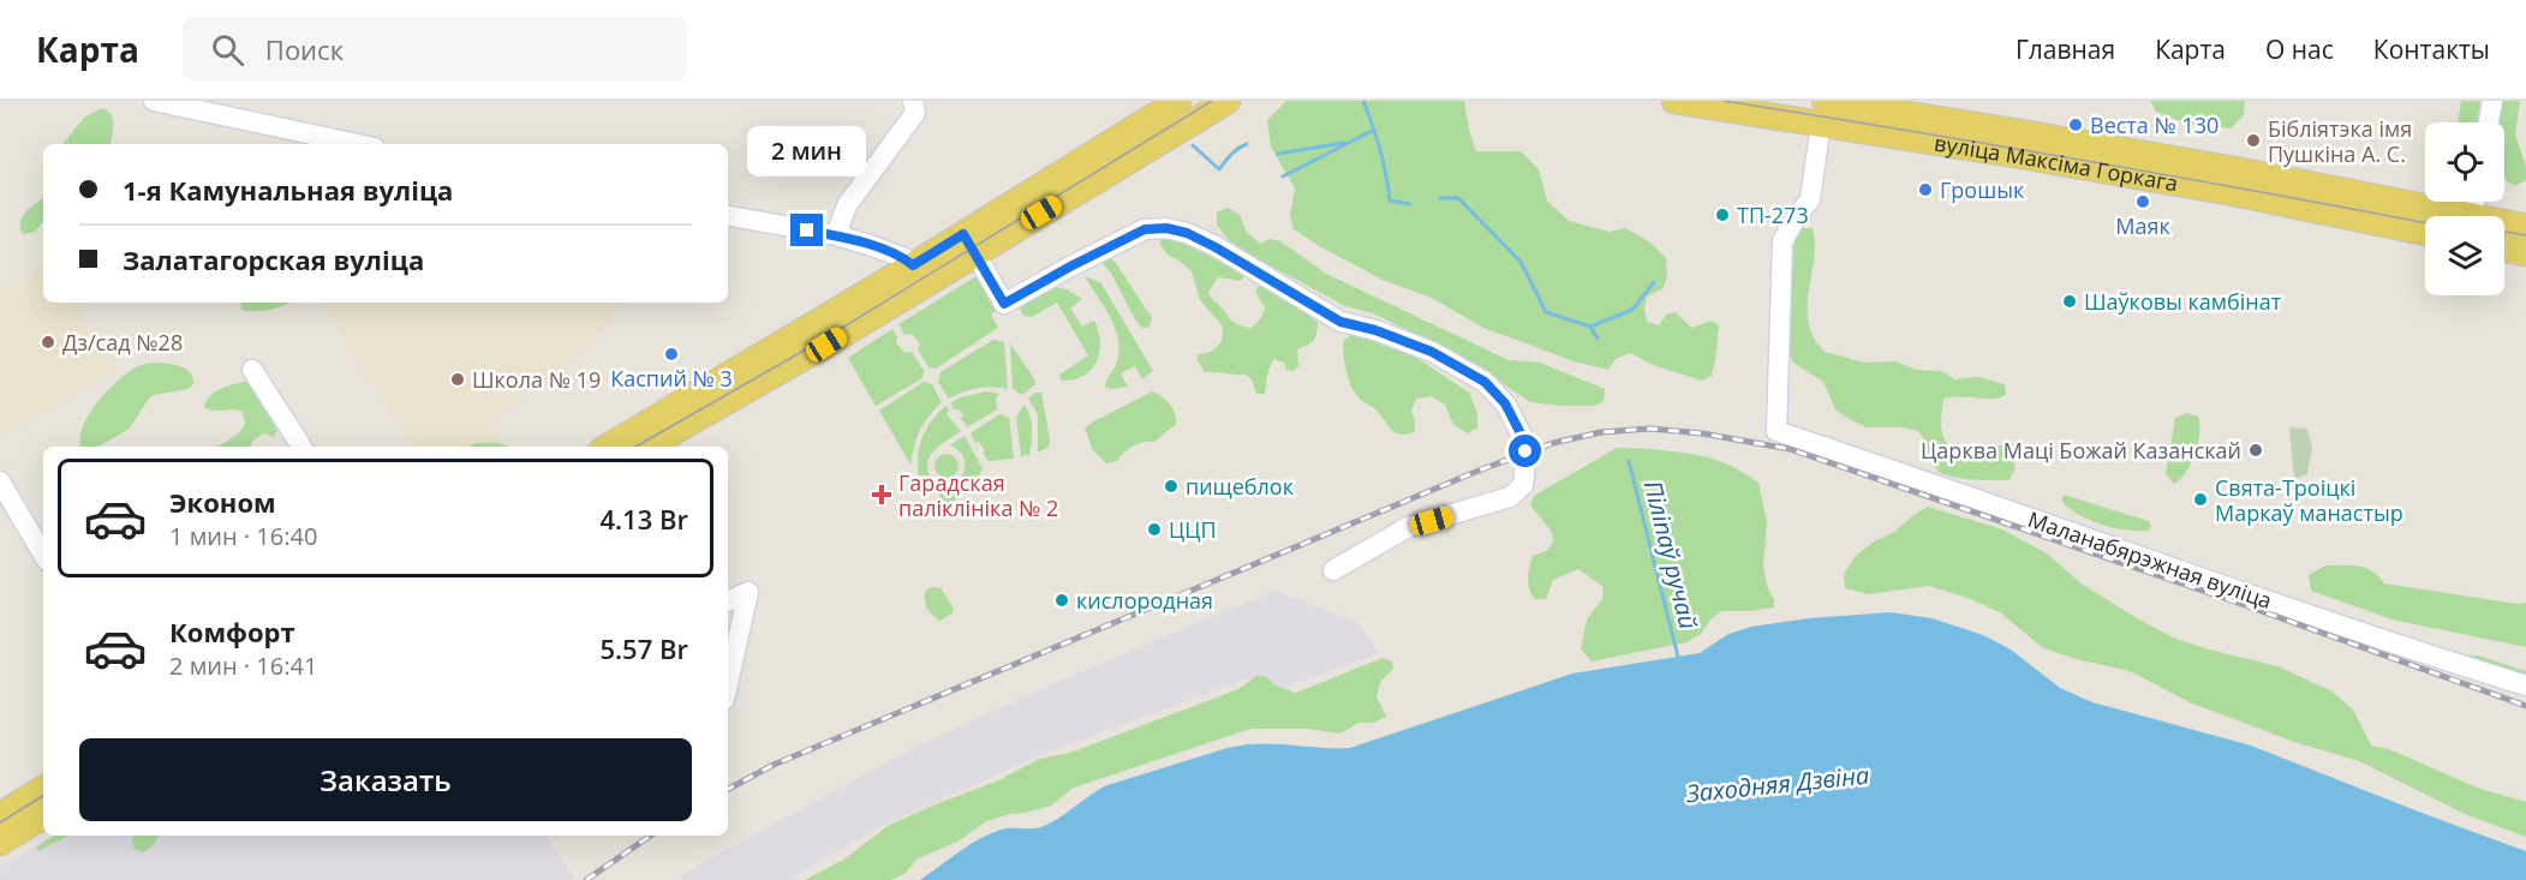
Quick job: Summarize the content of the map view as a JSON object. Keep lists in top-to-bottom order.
{
  "streets": {
    "main road": ["вуліца Максіма Горкага"],
    "street": ["Маланабярэжная вуліца"]
  },
  "crossings": [
    ["вуліца Максіма Горкага", "Маланабярэжная вуліца"]
  ],
  "water": ["Піліпаў ручай", "Заходняя Дзвіна"],
  "places": {
    "other": [
      "Веста № 130",
      "Бібліятэка імя Пушкіна А. С.",
      "Грошык",
      "Маяк",
      "ТП-273",
      "Шаўковы камбінат",
      "Дз/сад №28",
      "Каспий № 3",
      "Школа № 19",
      "Царква Маці Божай Казанскай",
      "пищеблок",
      "Свята-Троіцкі Маркаў манастыр",
      "ЦЦП",
      "кислородная"
    ],
    "health": ["Гарадская паліклініка № 2"]
  },
  "page": {
    "header": "Карта",
    "search": "Поиск",
    "nav": [
      "Главная",
      "Карта",
      "О нас",
      "Контакты"
    ],
    "bubble": "2 мин",
    "banner": ["1-я Камунальная вуліца", "Залатагорская вуліца"],
    "list": [
      {
        "name": "Эконом",
        "note": "1 мин · 16:40",
        "value": "4.13 Br"
      },
      {
        "name": "Комфорт",
        "note": "2 мин · 16:41",
        "value": "5.57 Br"
      }
    ],
    "buttons": "Заказать"
  }
}
